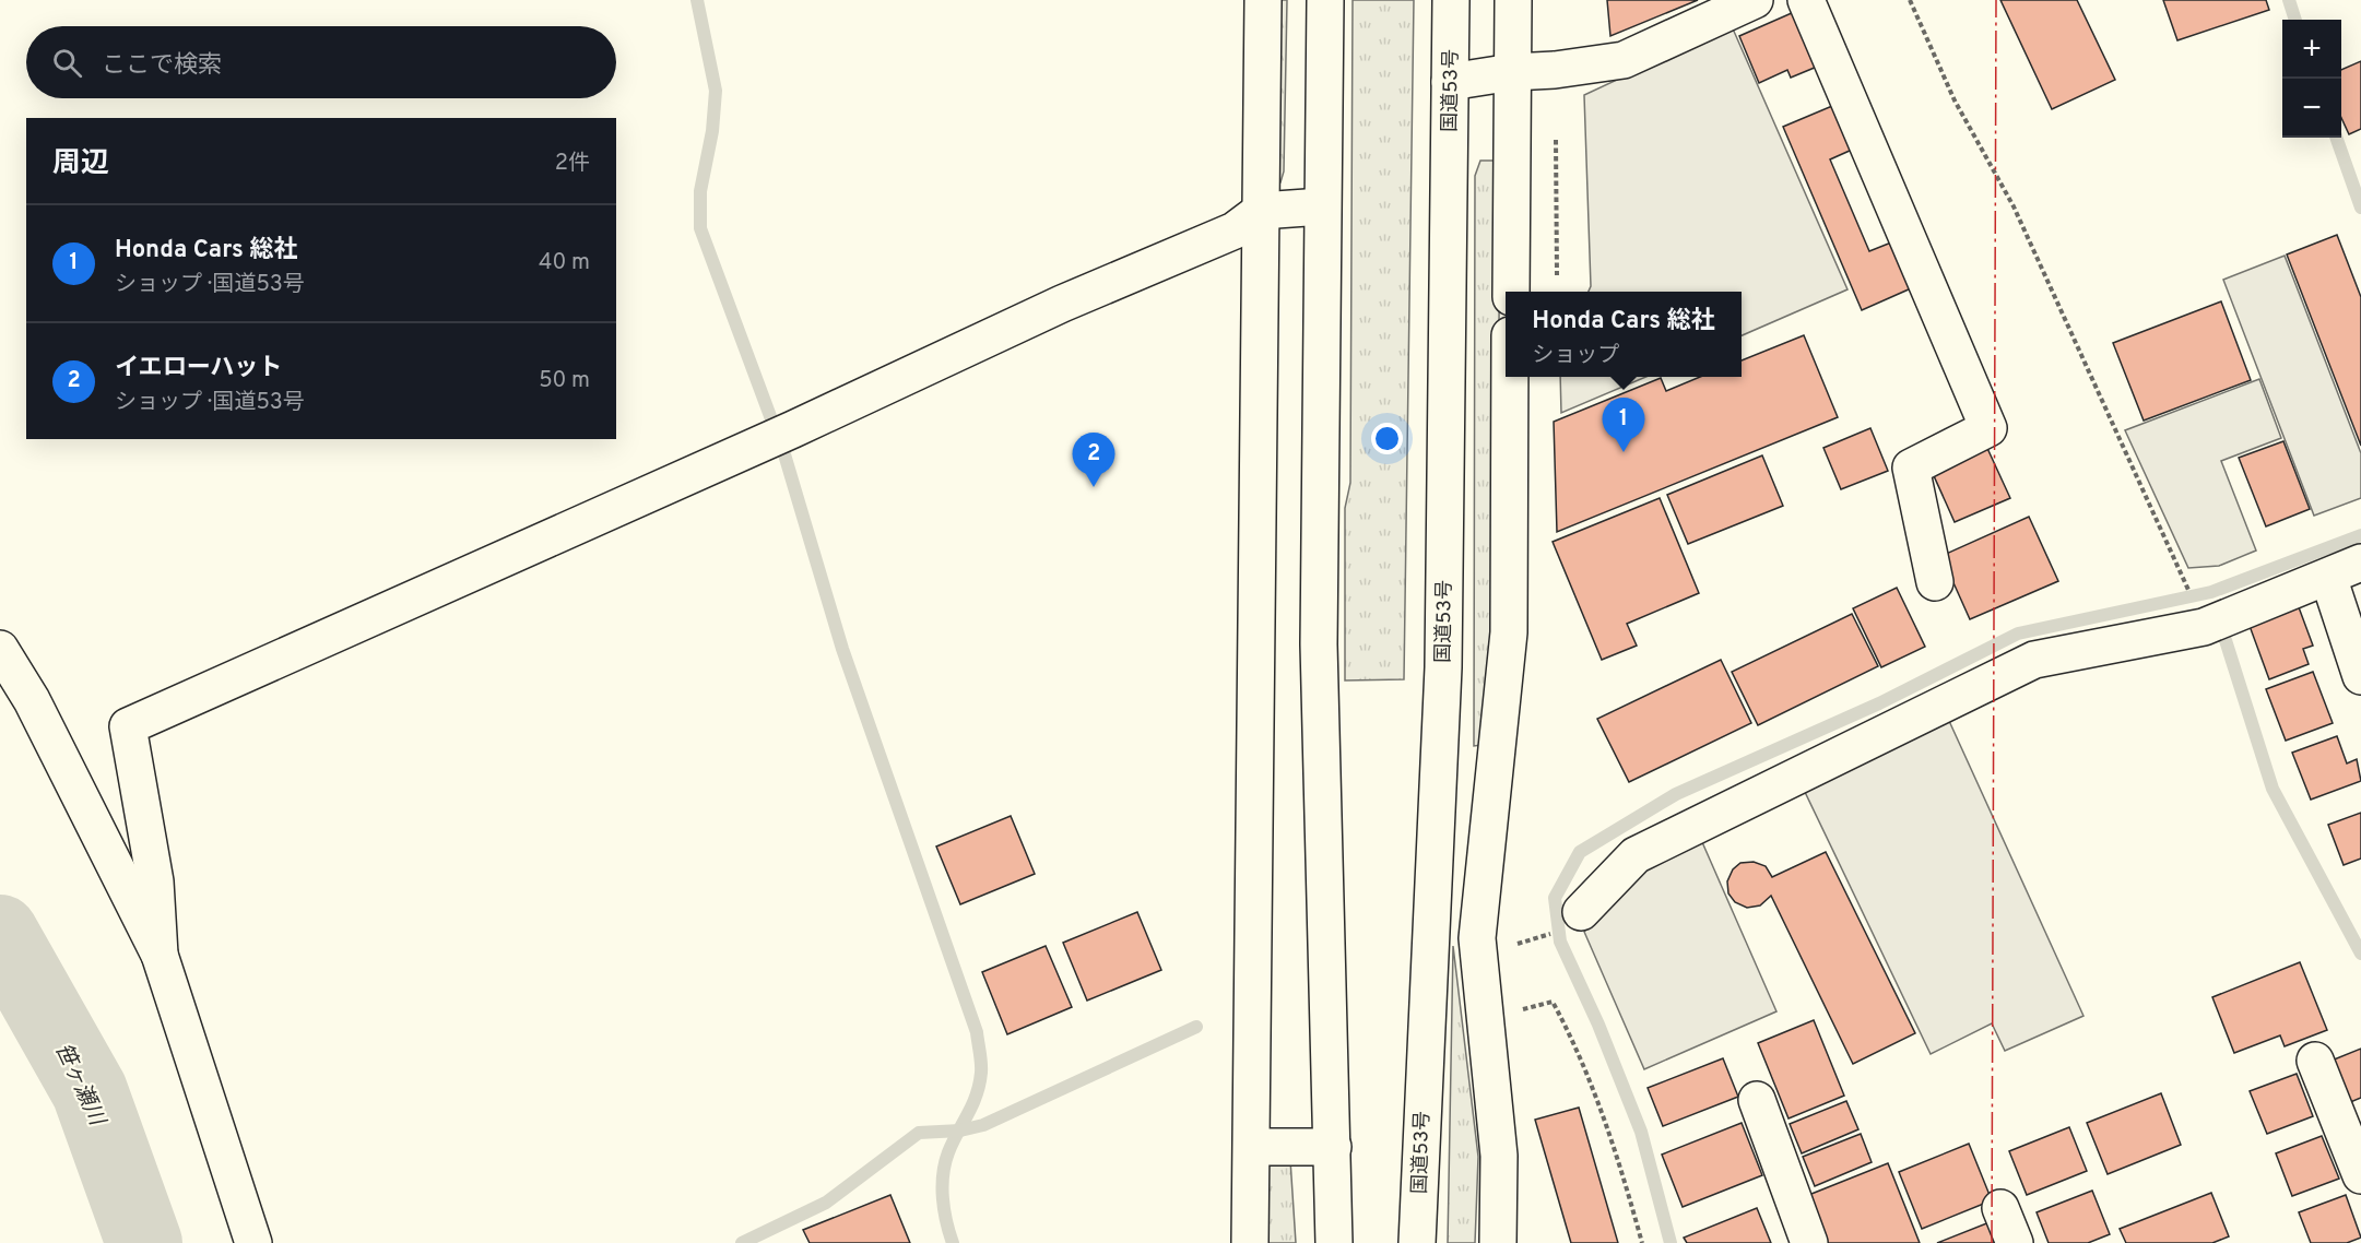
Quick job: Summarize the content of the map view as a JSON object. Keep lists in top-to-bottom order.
{
  "streets": {
    "main road": ["国道53号"]
  },
  "water": ["笹ヶ瀬川"],
  "page": {
    "map_buttons": ["+", "−"],
    "search": "ここで検索",
    "heading": ["周辺", "2件"],
    "list": [
      {
        "mark": "1",
        "name": "Honda Cars 総社",
        "note": "ショップ · 国道53号",
        "value": "40 m"
      },
      {
        "mark": "2",
        "name": "イエローハット",
        "note": "ショップ · 国道53号",
        "value": "50 m"
      }
    ],
    "popup": ["Honda Cars 総社", "ショップ"],
    "pins": ["1", "2"]
  }
}
